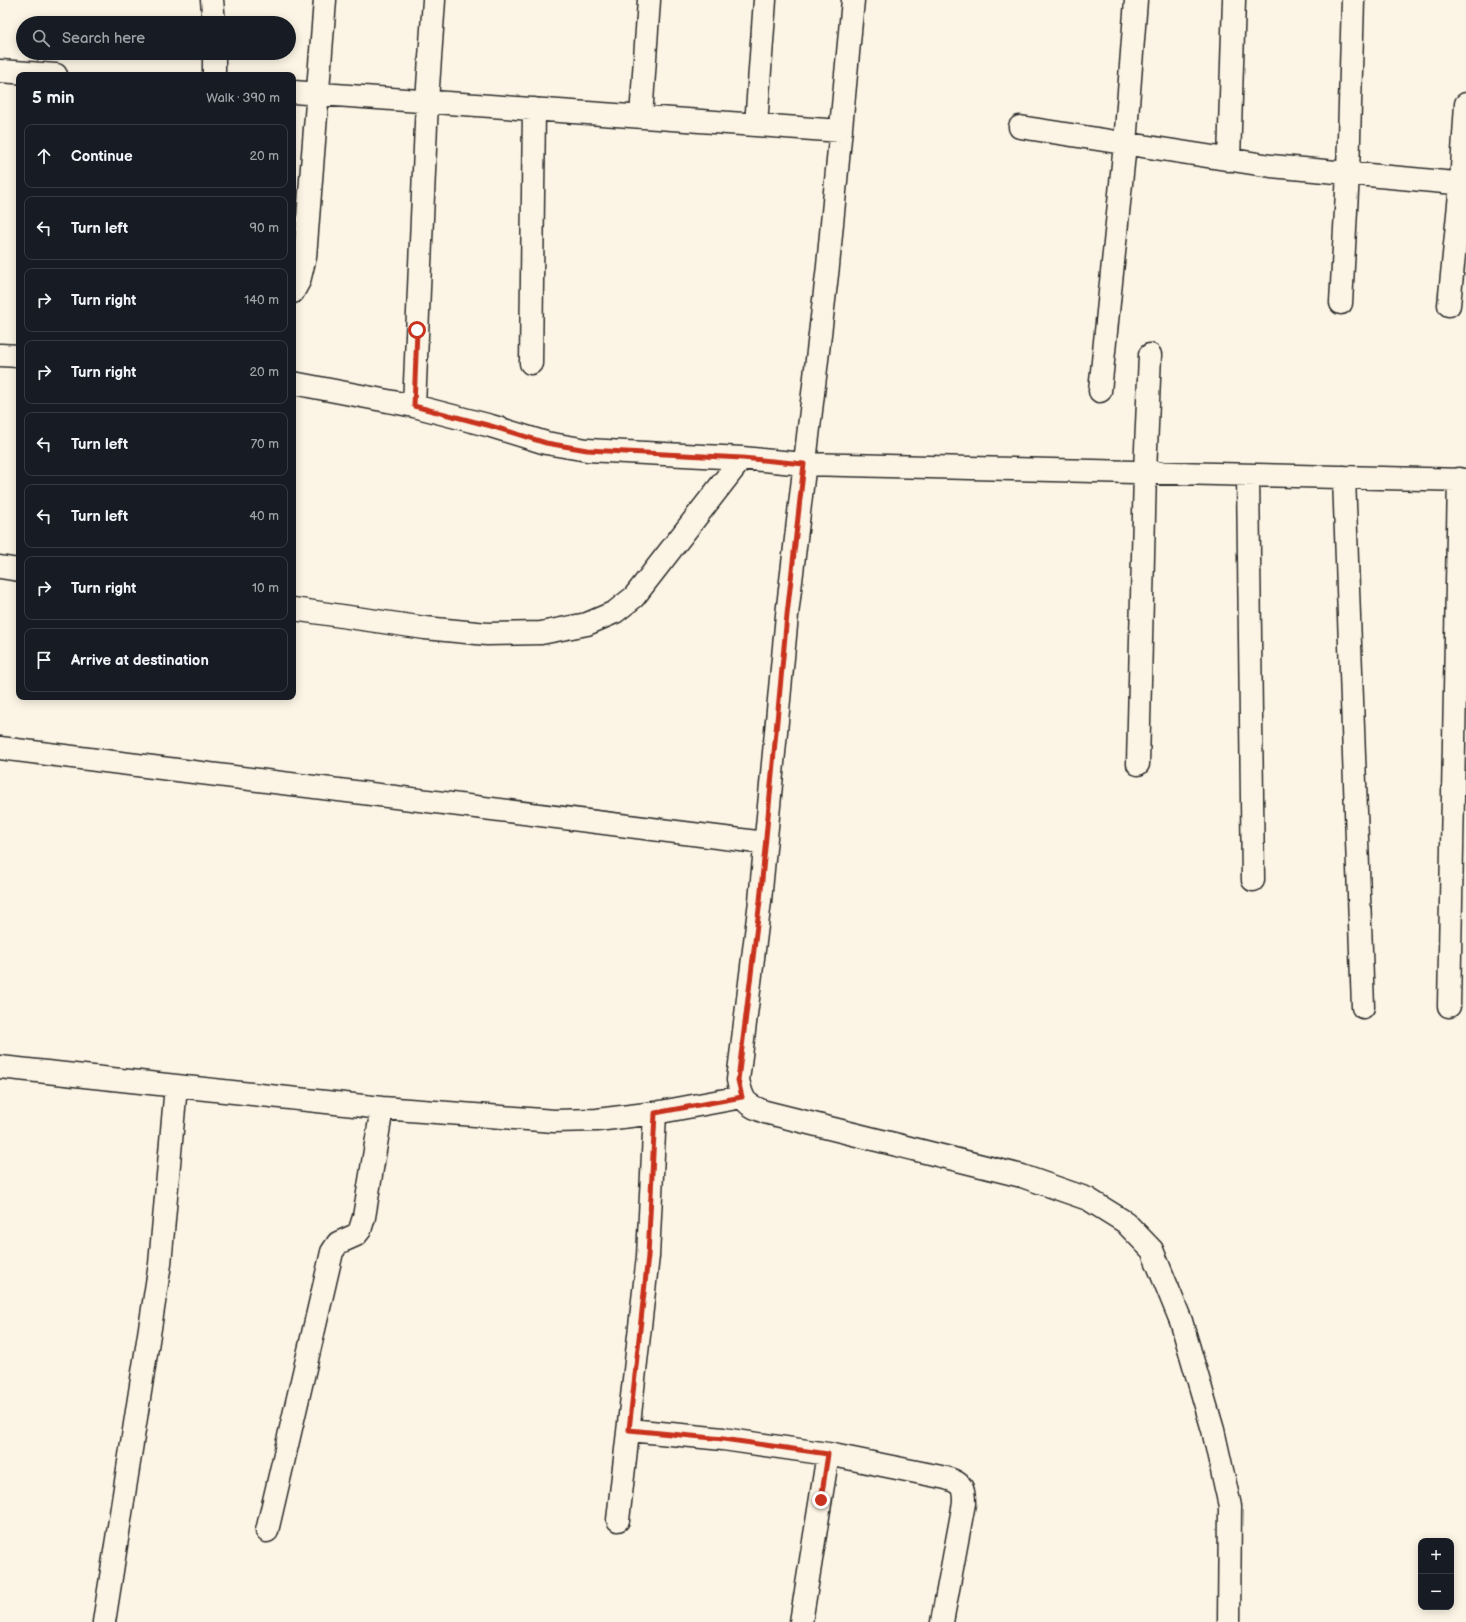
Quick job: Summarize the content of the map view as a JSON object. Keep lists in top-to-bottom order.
{
  "page": {
    "search": "Search here",
    "heading": ["5 min", "Walk · 390 m"],
    "list": [
      ["Continue", "20 m"],
      ["Turn left", "90 m"],
      ["Turn right", "140 m"],
      ["Turn right", "20 m"],
      ["Turn left", "70 m"],
      ["Turn left", "40 m"],
      ["Turn right", "10 m"],
      "Arrive at destination"
    ],
    "map_buttons": ["+", "−"]
  }
}
